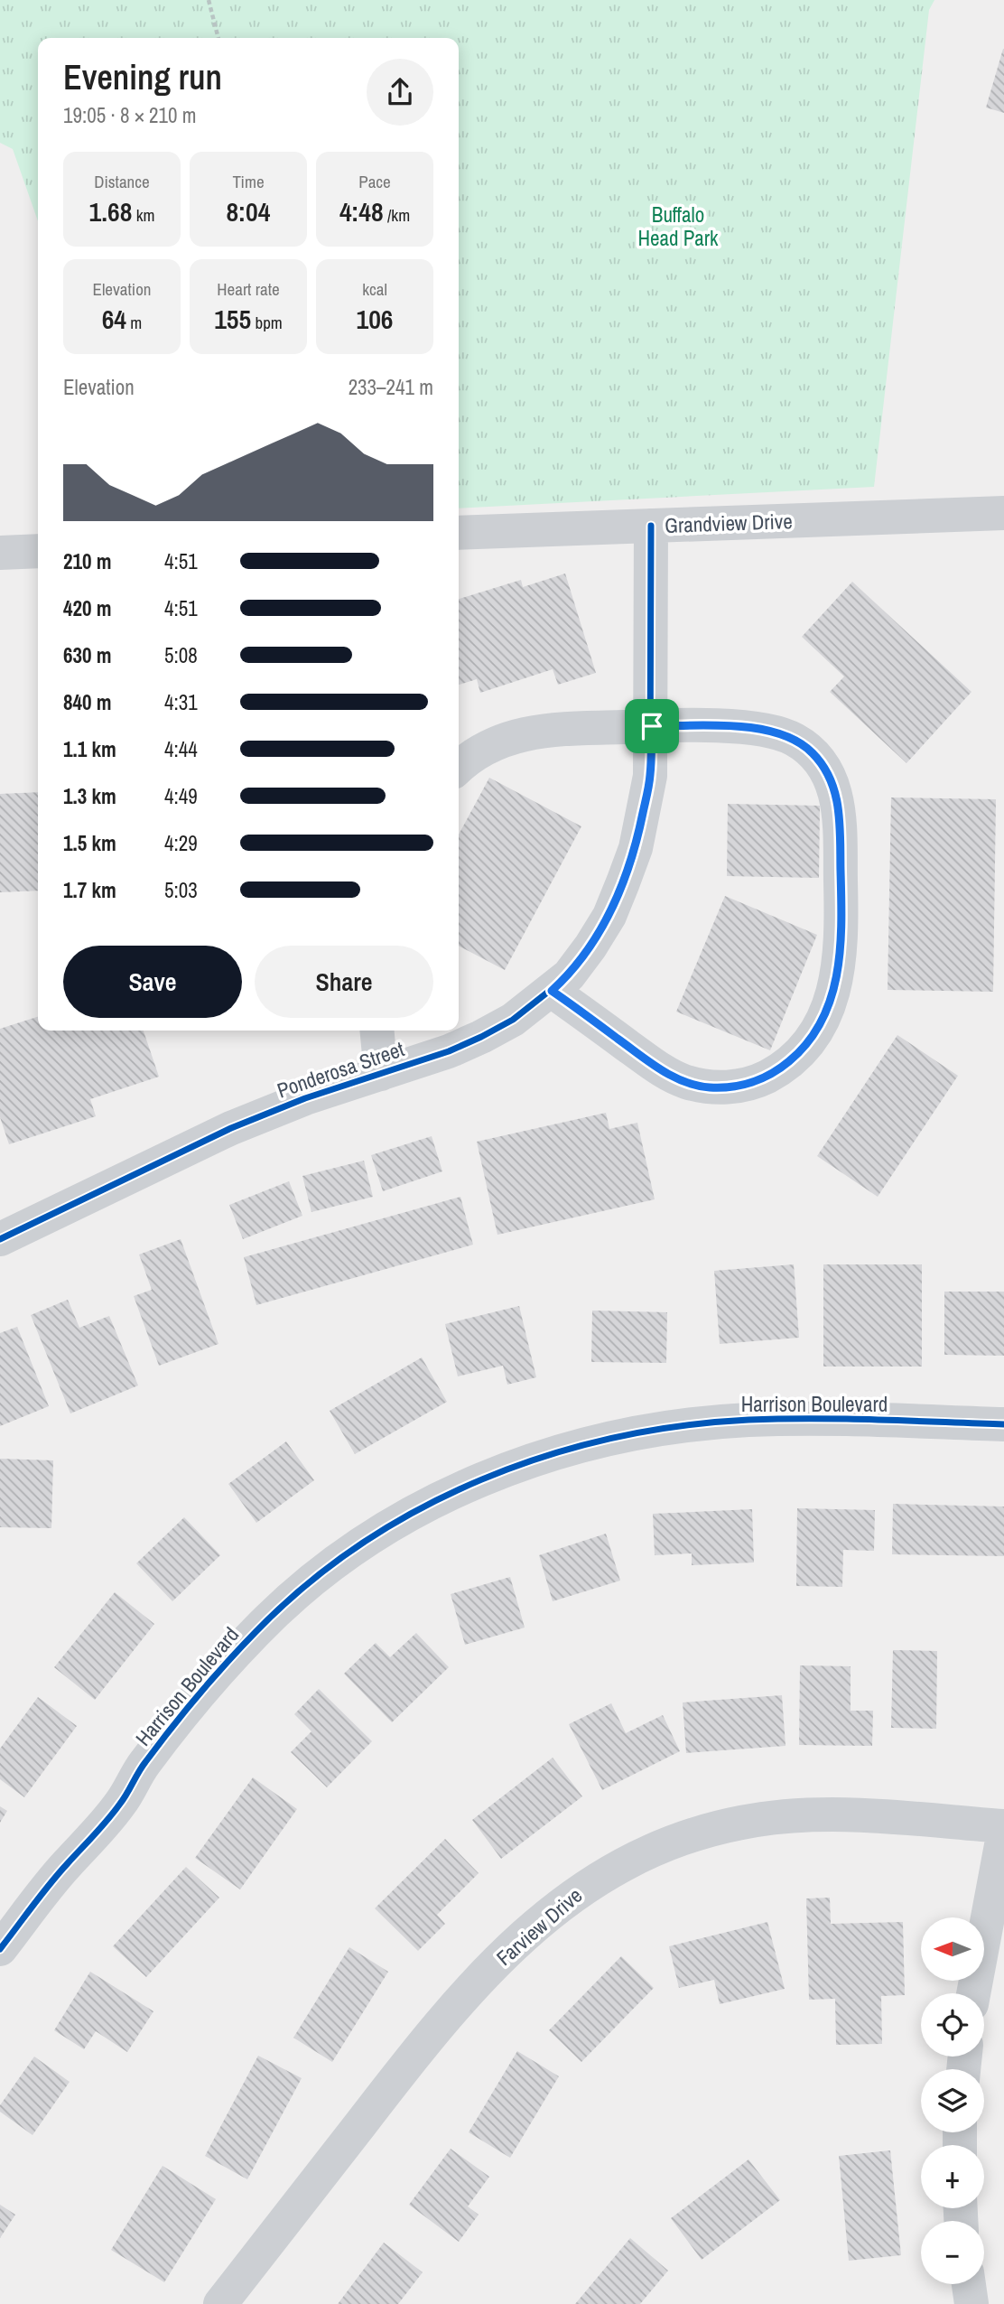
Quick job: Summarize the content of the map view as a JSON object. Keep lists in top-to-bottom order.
{
  "streets": {
    "street": [
      "Grandview Drive",
      "Ponderosa Street",
      "Harrison Boulevard",
      "Farview Drive"
    ]
  },
  "crossings": [
    ["Grandview Drive", "Ponderosa Street"]
  ],
  "parks": ["Buffalo Head Park"],
  "north": "left",
  "page": {
    "heading": ["Evening run", "19:05 · 8 × 210 m"],
    "stats": [
      ["Distance", "1.68 km"],
      ["Time", "8:04"],
      ["Pace", "4:48 /km"],
      ["Elevation", "64 m"],
      ["Heart rate", "155 bpm"],
      ["kcal", "106"]
    ],
    "chart": ["Elevation", "233–241 m"],
    "list": [
      {
        "name": "210 m",
        "note": "4:51"
      },
      {
        "name": "420 m",
        "note": "4:51"
      },
      {
        "name": "630 m",
        "note": "5:08"
      },
      {
        "name": "840 m",
        "note": "4:31"
      },
      {
        "name": "1.1 km",
        "note": "4:44"
      },
      {
        "name": "1.3 km",
        "note": "4:49"
      },
      {
        "name": "1.5 km",
        "note": "4:29"
      },
      {
        "name": "1.7 km",
        "note": "5:03"
      }
    ],
    "buttons": ["Save", "Share"],
    "map_buttons": ["+", "−"]
  }
}
